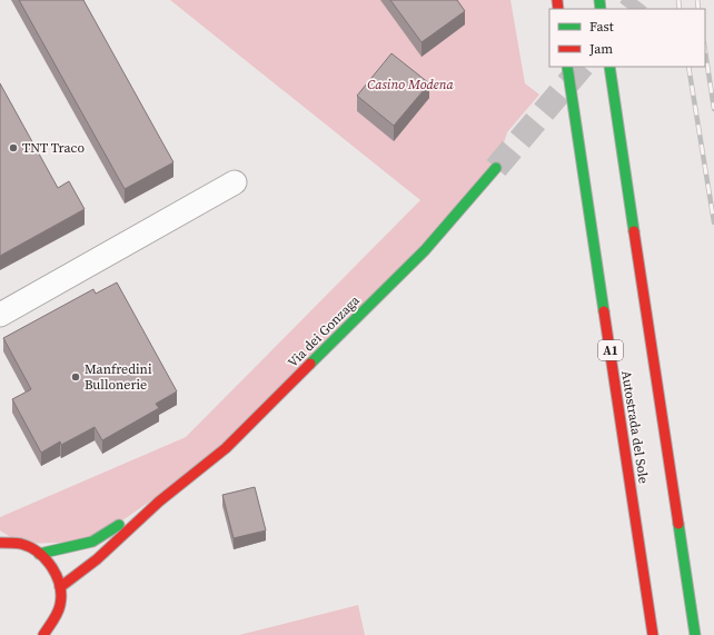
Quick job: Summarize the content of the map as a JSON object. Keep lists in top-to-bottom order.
{
  "streets": {
    "main road": ["Via dei Gonzaga", "A1", "Autostrada del Sole"]
  },
  "parks": ["Casino Modena"],
  "places": ["TNT Traco", "Manfredini Bullonerie"],
  "legend": ["Fast", "Jam"]
}
